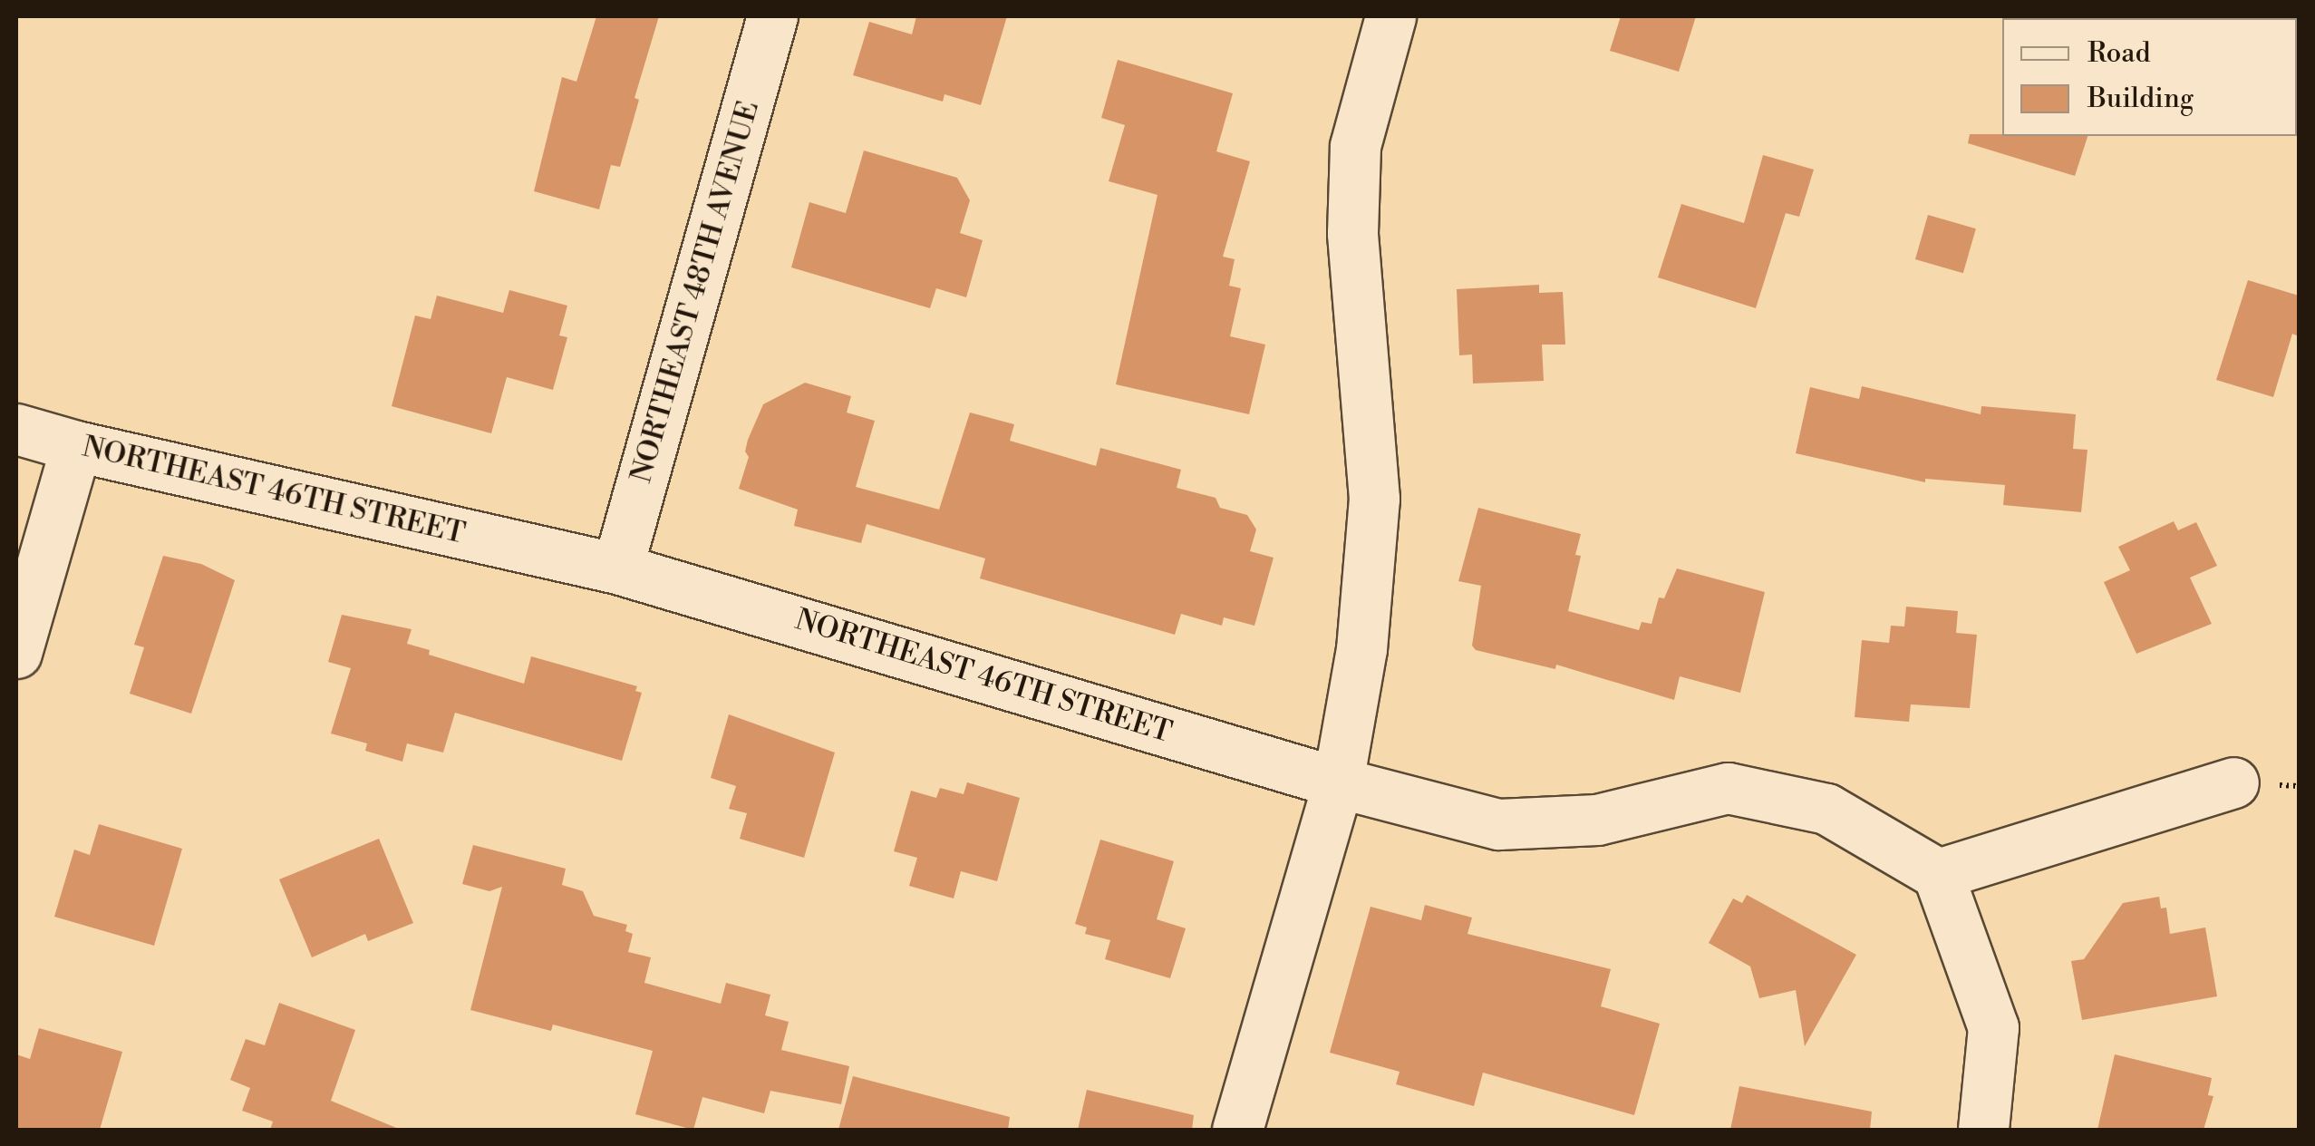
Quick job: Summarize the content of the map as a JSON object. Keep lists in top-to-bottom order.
{
  "streets": {
    "street": ["NORTHEAST 48TH AVENUE", "NORTHEAST 46TH STREET"]
  },
  "crossings": [
    ["NORTHEAST 48TH AVENUE", "NORTHEAST 46TH STREET"]
  ],
  "legend": ["Road", "Building"]
}
